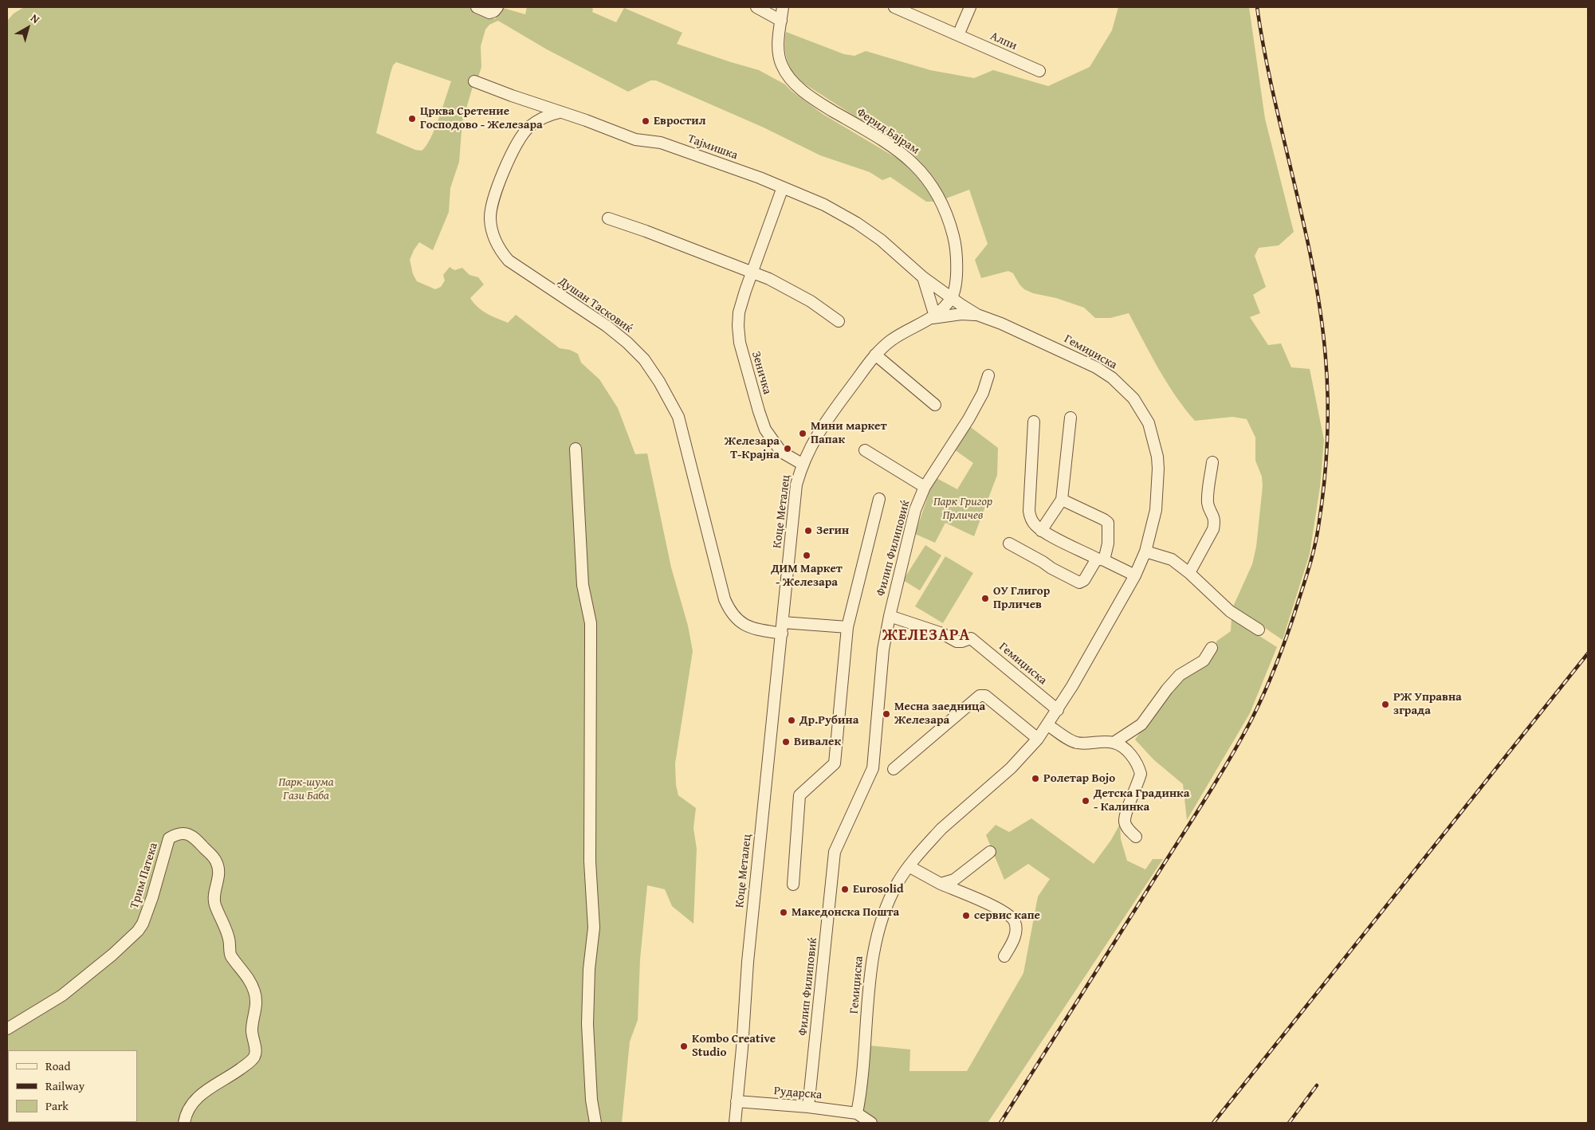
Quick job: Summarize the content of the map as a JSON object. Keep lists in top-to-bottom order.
{
  "streets": {
    "street": [
      "Алпи",
      "Ферид Бајрам",
      "Тајмишка",
      "Душан Тасковиќ",
      "Гемиџиска",
      "Зеничка",
      "Коце Металец",
      "Филип Филиповиќ",
      "Трим Патека",
      "Рударска"
    ]
  },
  "crossings": [
    ["Ферид Бајрам", "Тајмишка"],
    ["Ферид Бајрам", "Гемиџиска"],
    ["Ферид Бајрам", "Коце Металец"],
    ["Тајмишка", "Душан Тасковиќ"],
    ["Тајмишка", "Гемиџиска"],
    ["Тајмишка", "Зеничка"],
    ["Тајмишка", "Коце Металец"],
    ["Душан Тасковиќ", "Коце Металец"],
    ["Гемиџиска", "Коце Металец"],
    ["Гемиџиска", "Филип Филиповиќ"],
    ["Гемиџиска", "Рударска"],
    ["Зеничка", "Коце Металец"],
    ["Коце Металец", "Рударска"],
    ["Филип Филиповиќ", "Рударска"]
  ],
  "districts": ["ЖЕЛЕЗАРА"],
  "parks": ["Парк Григор Прличев", "Парк-шума Гази Баба"],
  "places": [
    "Црква Сретение Господово - Железара",
    "Евростил",
    "Мини маркет Папак",
    "Железара Т-Крајна",
    "Зегин",
    "ДИМ Маркет - Железара",
    "ОУ Глигор Прличев",
    "РЖ Управна зграда",
    "Месна заедница Железара",
    "Др.Рубина",
    "Вивалек",
    "Ролетар Војо",
    "Детска Градинка - Калинка",
    "Eurosolid",
    "Македонска Пошта",
    "сервис капе",
    "Kombo Creative Studio"
  ],
  "legend": ["Road", "Railway", "Park"],
  "north": "top right"
}
